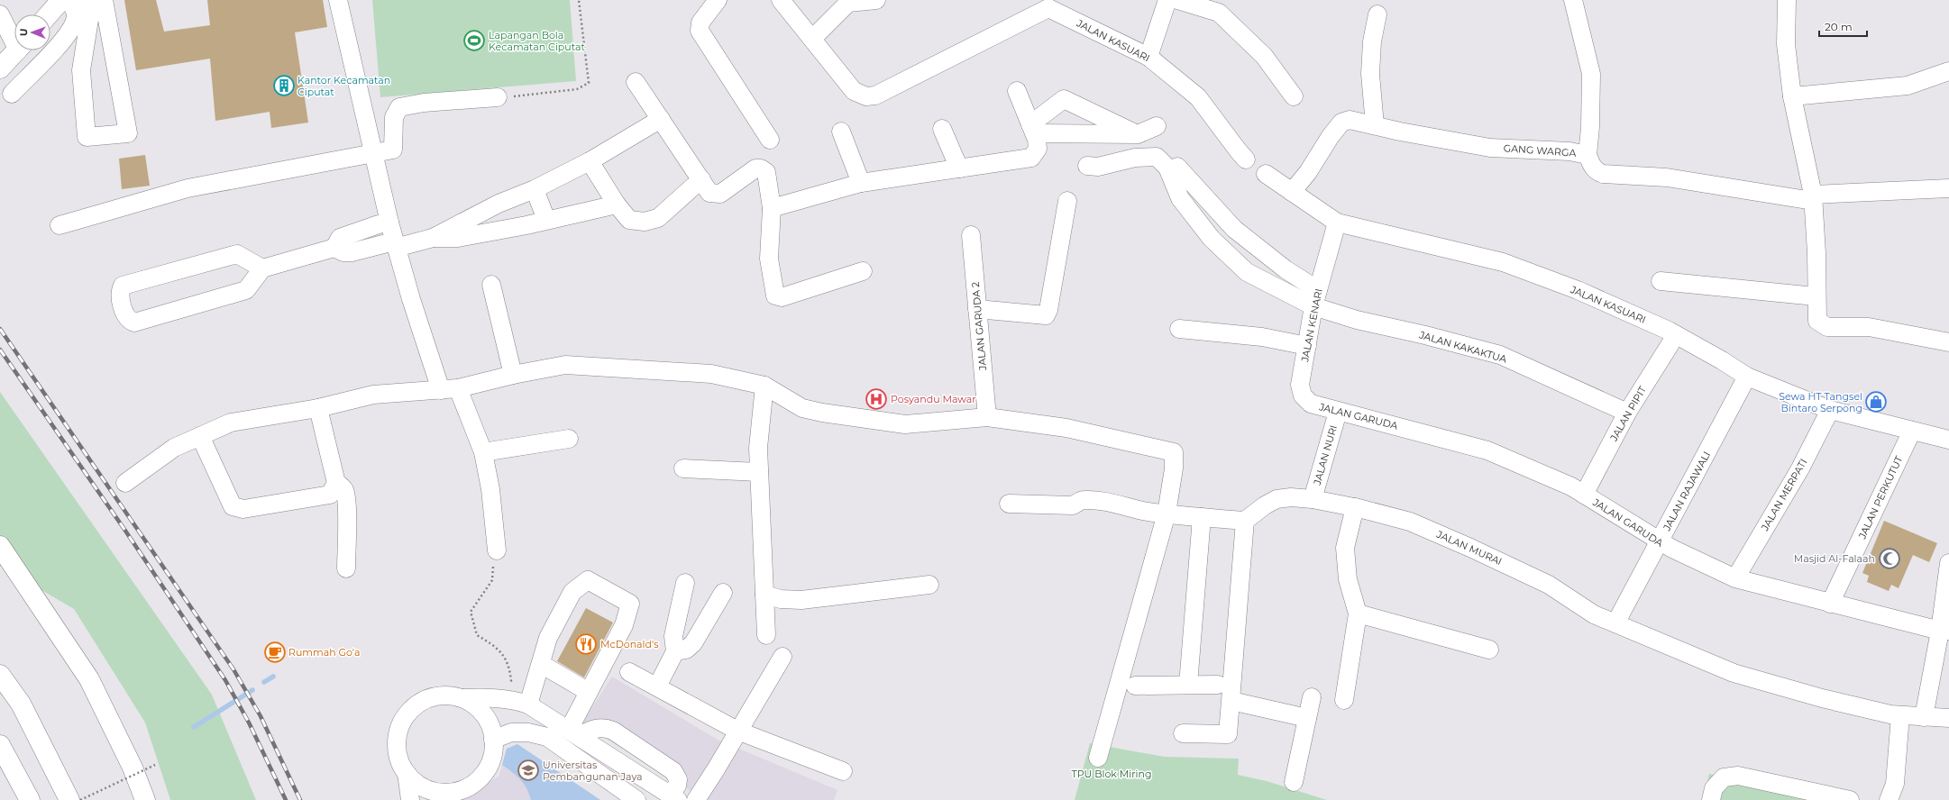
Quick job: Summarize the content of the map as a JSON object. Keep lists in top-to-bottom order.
{
  "streets": {
    "street": [
      "JALAN KASUARI",
      "GANG WARGA",
      "JALAN KENARI",
      "JALAN GARUDA 2",
      "JALAN KAKAKTUA",
      "JALAN PIPIT",
      "JALAN GARUDA",
      "JALAN NURI",
      "JALAN RAJAWALI",
      "JALAN MERPATI",
      "JALAN PERKUTUT",
      "JALAN MURAI"
    ]
  },
  "crossings": [
    ["JALAN KASUARI", "GANG WARGA"],
    ["JALAN KASUARI", "JALAN KENARI"],
    ["JALAN KASUARI", "JALAN PIPIT"],
    ["JALAN KASUARI", "JALAN RAJAWALI"],
    ["JALAN KASUARI", "JALAN MERPATI"],
    ["JALAN KASUARI", "JALAN PERKUTUT"],
    ["JALAN KENARI", "JALAN KAKAKTUA"],
    ["JALAN KENARI", "JALAN GARUDA"],
    ["JALAN KAKAKTUA", "JALAN PIPIT"],
    ["JALAN PIPIT", "JALAN GARUDA"],
    ["JALAN GARUDA", "JALAN NURI"],
    ["JALAN GARUDA", "JALAN RAJAWALI"],
    ["JALAN GARUDA", "JALAN MERPATI"],
    ["JALAN GARUDA", "JALAN PERKUTUT"],
    ["JALAN NURI", "JALAN MURAI"],
    ["JALAN RAJAWALI", "JALAN MURAI"]
  ],
  "parks": ["TPU Blok Miring"],
  "places": {
    "sports": ["Lapangan Bola Kecamatan Ciputat"],
    "building": ["Kantor Kecamatan Ciputat"],
    "hospital": ["Posyandu Mawar"],
    "shop": ["Sewa HT Tangsel Bintaro Serpong"],
    "mosque": ["Masjid Al-Falaah"],
    "restaurant": ["McDonald's"],
    "cafe": ["Rummah Go'a"],
    "school or university": ["Universitas Pembangunan Jaya"]
  },
  "scale_bar": "20 m",
  "north": "left"
}
